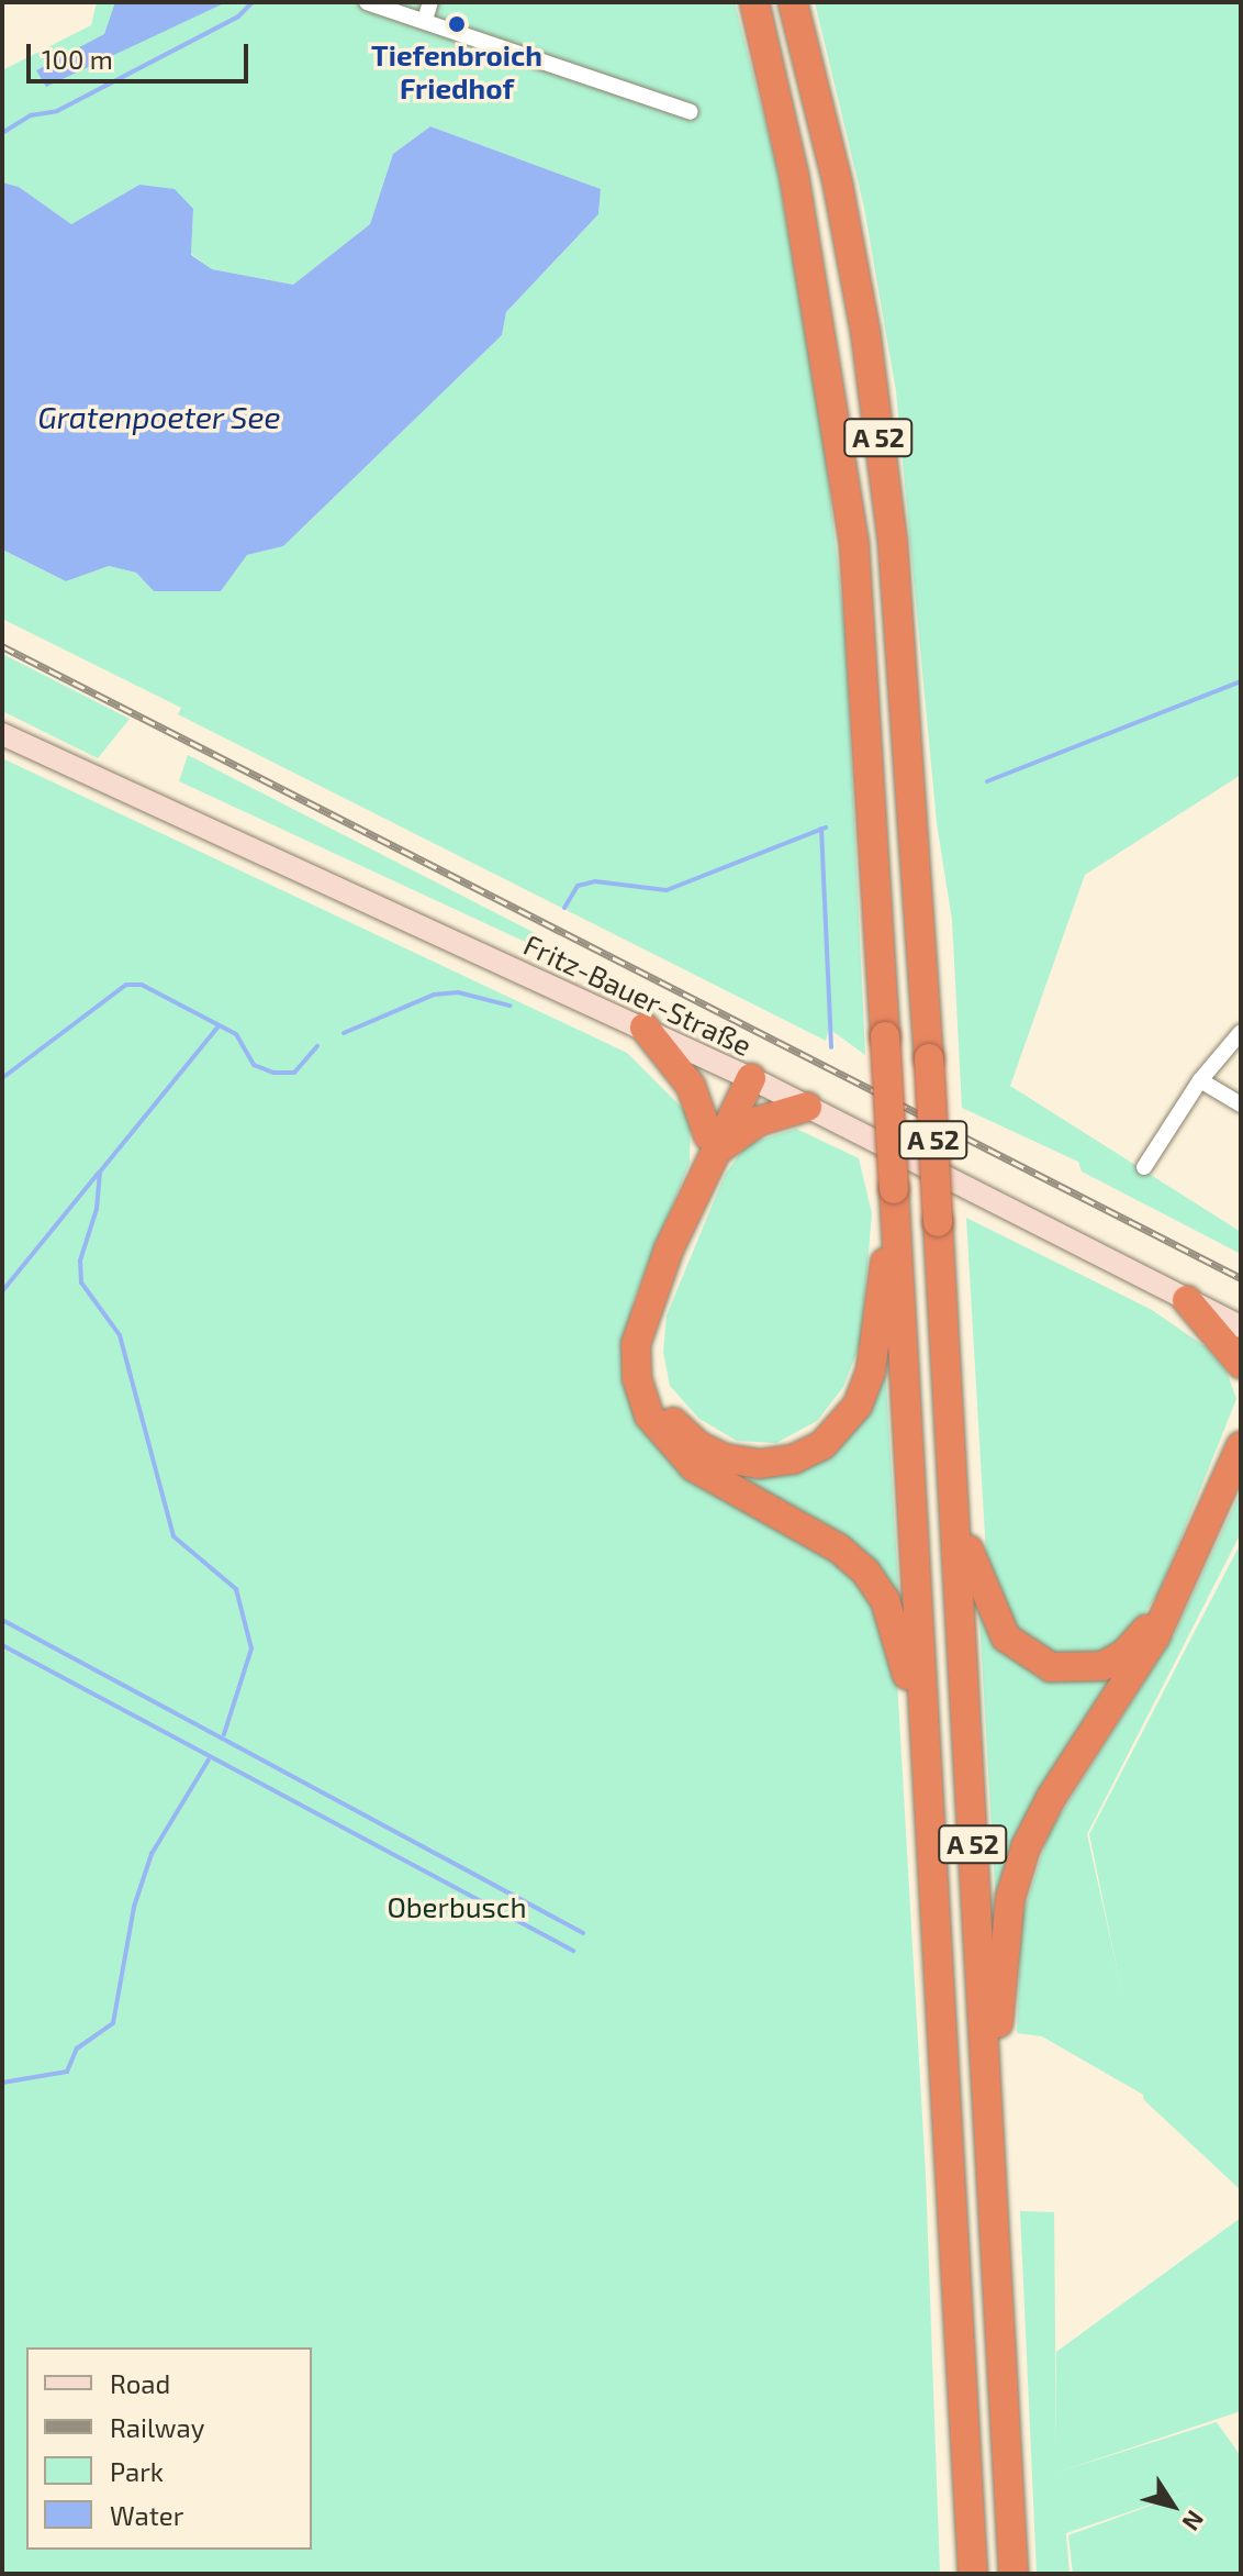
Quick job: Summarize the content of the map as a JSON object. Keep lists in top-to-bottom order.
{
  "streets": {
    "highway": ["A 52"],
    "main road": ["Fritz-Bauer-Straße"]
  },
  "water": ["Gratenpoeter See"],
  "parks": ["Oberbusch"],
  "places": ["Tiefenbroich Friedhof"],
  "legend": [
    "Road",
    "Railway",
    "Park",
    "Water"
  ],
  "scale_bar": "100 m",
  "north": "bottom right"
}
